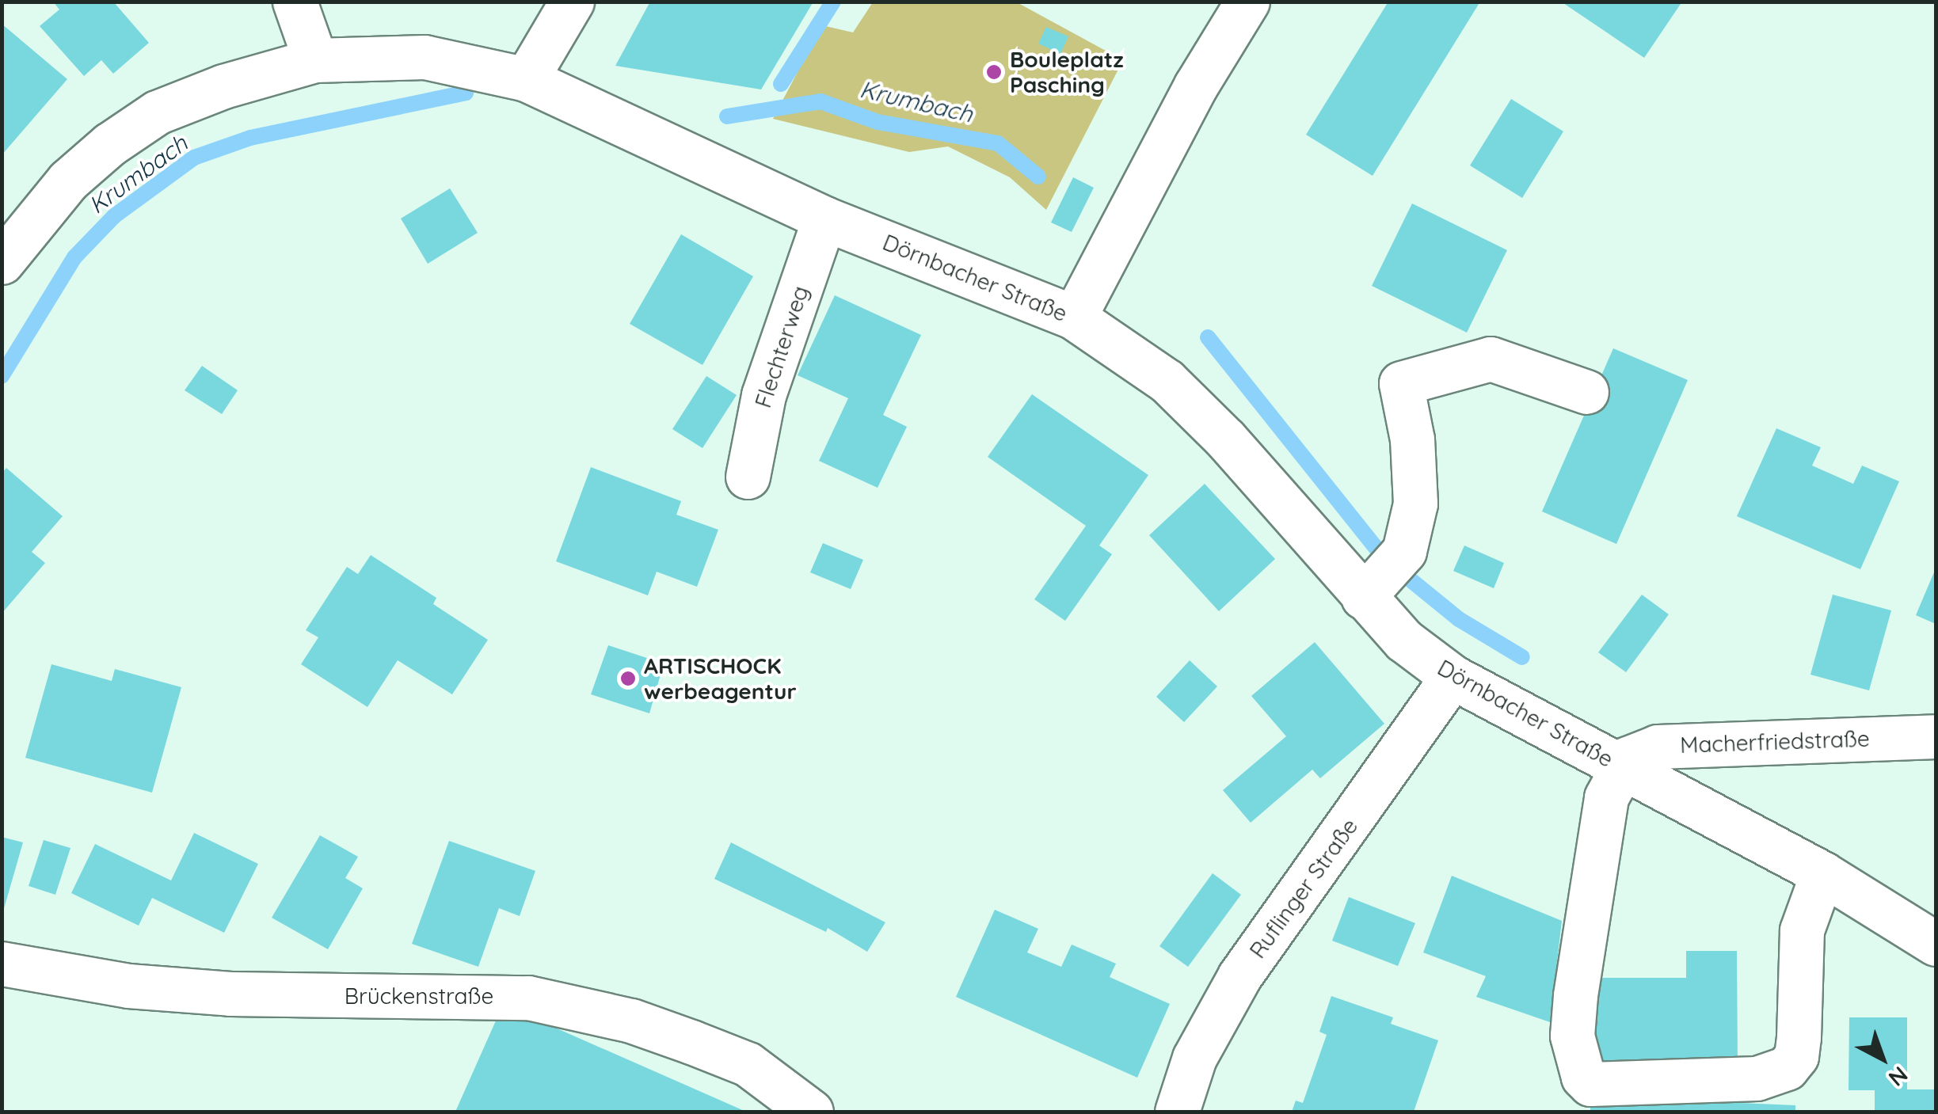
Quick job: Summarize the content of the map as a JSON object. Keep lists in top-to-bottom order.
{
  "streets": {
    "street": [
      "Dörnbacher Straße",
      "Flechterweg",
      "Macherfriedstraße",
      "Ruflinger Straße",
      "Brückenstraße"
    ]
  },
  "crossings": [
    ["Dörnbacher Straße", "Flechterweg"],
    ["Dörnbacher Straße", "Macherfriedstraße"],
    ["Dörnbacher Straße", "Ruflinger Straße"]
  ],
  "water": ["Krumbach"],
  "places": ["Bouleplatz Pasching", "ARTISCHOCK werbeagentur"],
  "north": "bottom right"
}
